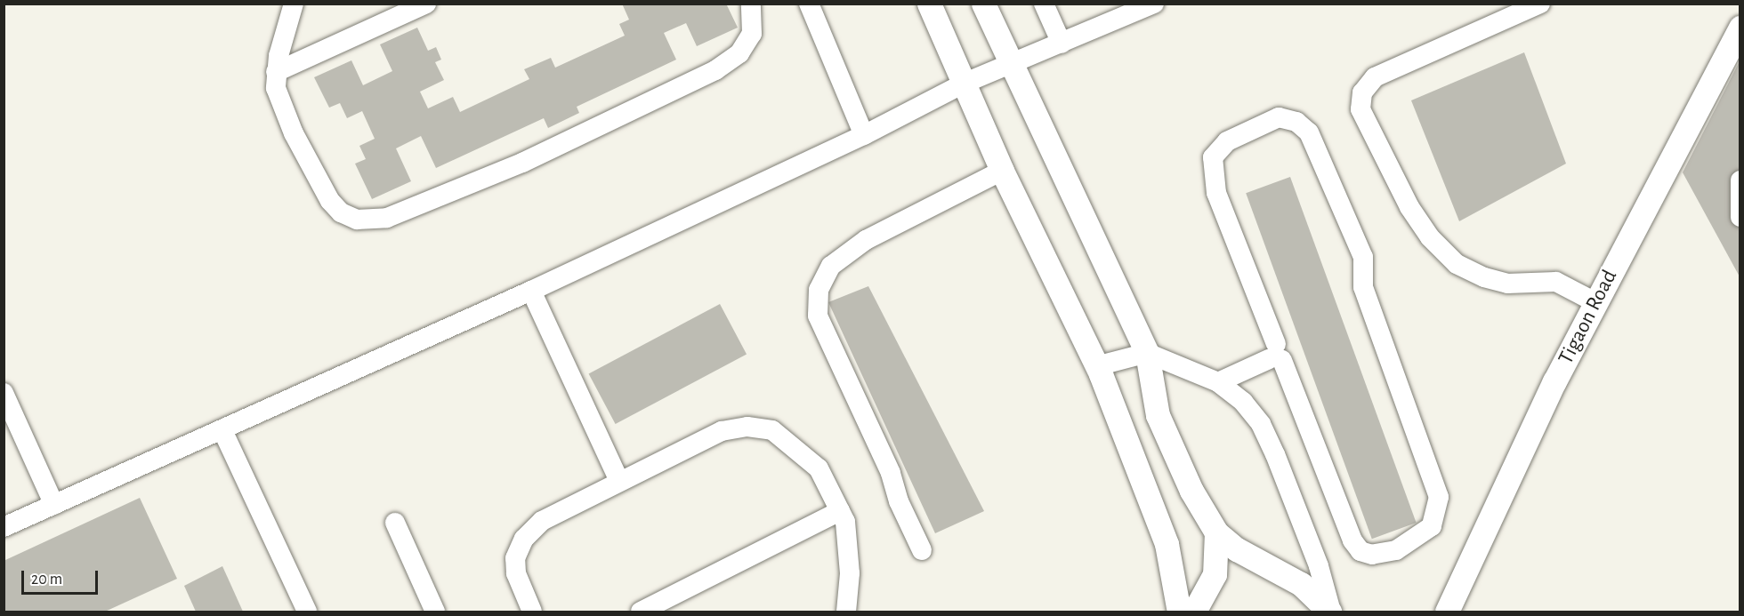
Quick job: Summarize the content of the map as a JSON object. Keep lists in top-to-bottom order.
{
  "streets": {
    "street": ["Tigaon Road"]
  },
  "scale_bar": "20 m"
}
